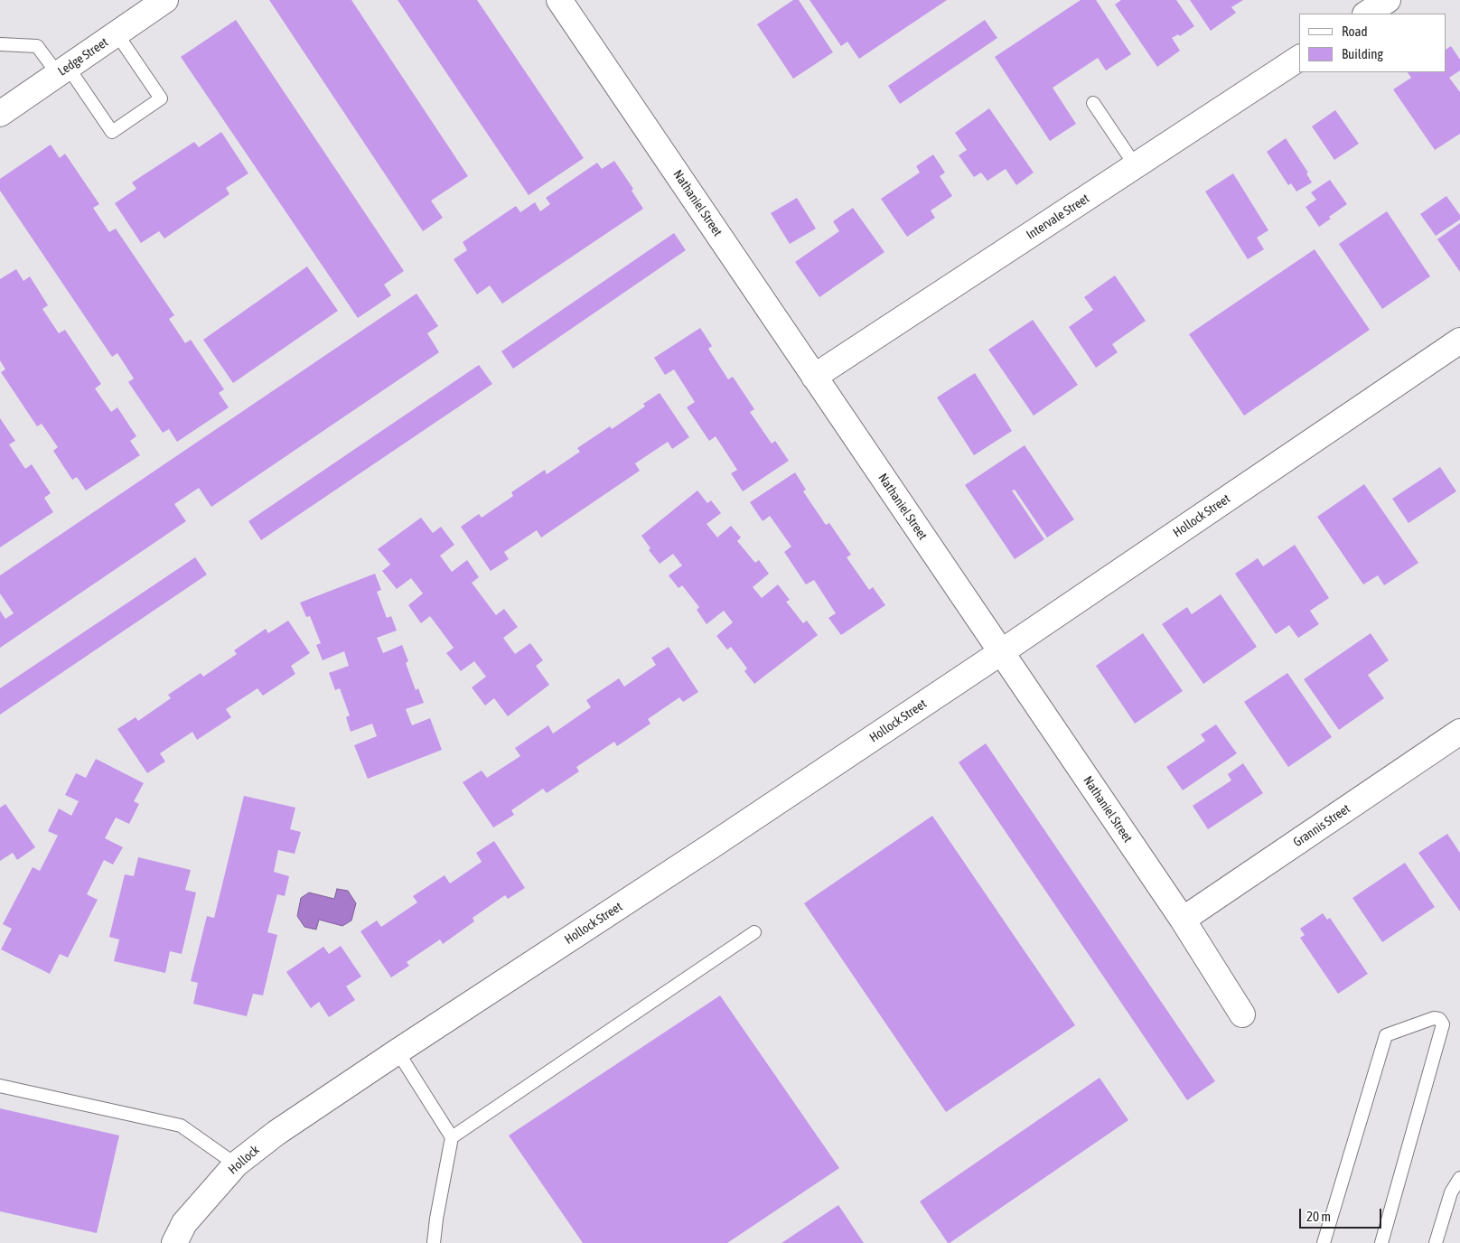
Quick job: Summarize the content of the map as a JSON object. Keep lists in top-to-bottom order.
{
  "streets": {
    "street": [
      "Ledge Street",
      "Nathaniel Street",
      "Intervale Street",
      "Hollock Street",
      "Grannis Street",
      "Hollock"
    ]
  },
  "crossings": [
    ["Nathaniel Street", "Intervale Street"],
    ["Nathaniel Street", "Hollock Street"],
    ["Nathaniel Street", "Grannis Street"],
    ["Hollock Street", "Hollock"]
  ],
  "legend": ["Road", "Building"],
  "scale_bar": "20 m"
}
